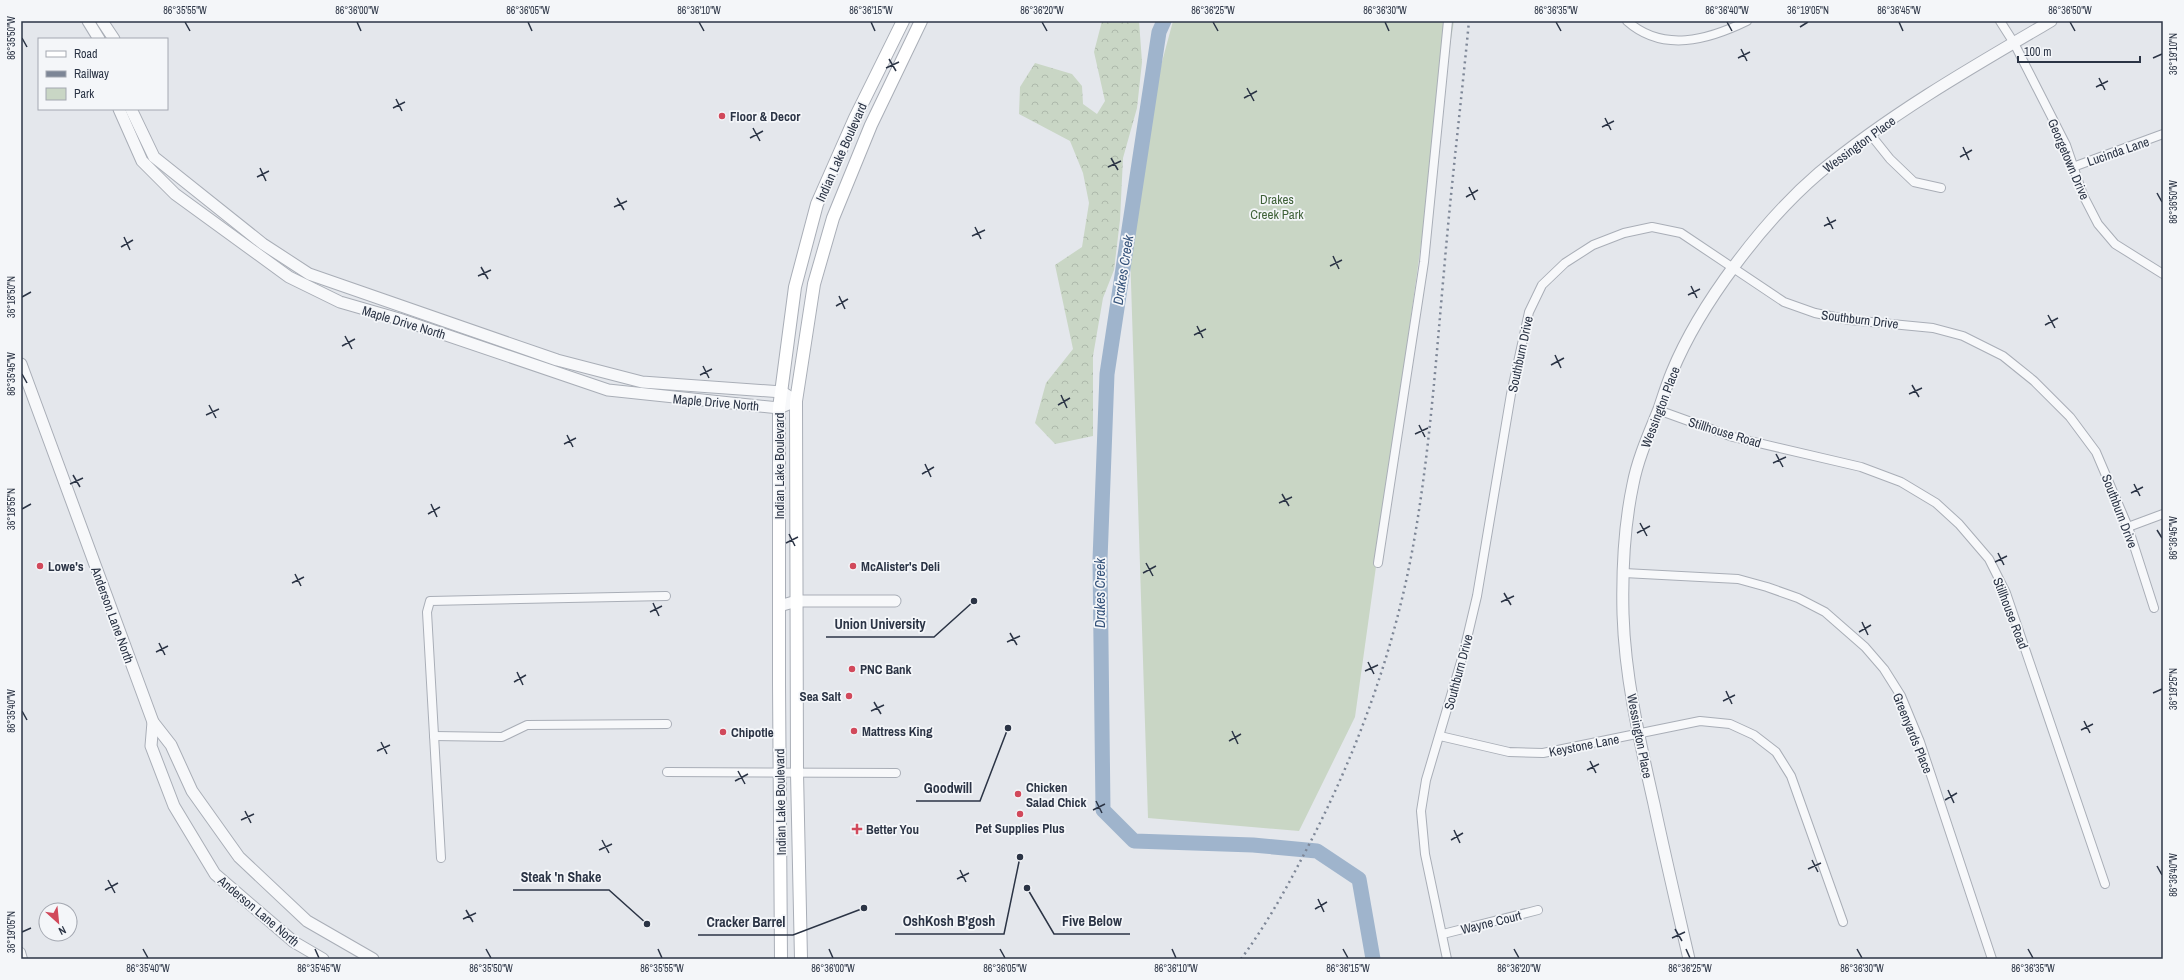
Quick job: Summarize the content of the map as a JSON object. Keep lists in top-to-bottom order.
{
  "streets": {
    "main road": ["Indian Lake Boulevard"],
    "street": [
      "Wessington Place",
      "Lucinda Lane",
      "Georgetown Drive",
      "Southburn Drive",
      "Maple Drive North",
      "Stillhouse Road",
      "Anderson Lane North",
      "Greenyards Place",
      "Keystone Lane",
      "Wayne Court"
    ]
  },
  "crossings": [
    ["Wessington Place", "Georgetown Drive"],
    ["Wessington Place", "Southburn Drive"],
    ["Wessington Place", "Stillhouse Road"],
    ["Wessington Place", "Greenyards Place"],
    ["Wessington Place", "Keystone Lane"],
    ["Lucinda Lane", "Georgetown Drive"],
    ["Indian Lake Boulevard", "Maple Drive North"],
    ["Southburn Drive", "Keystone Lane"],
    ["Southburn Drive", "Wayne Court"]
  ],
  "water": ["Drakes Creek"],
  "parks": ["Drakes Creek Park"],
  "places": {
    "other": [
      "Floor & Decor",
      "Lowe's",
      "McAlister's Deli",
      "Union University",
      "PNC Bank",
      "Sea Salt",
      "Goodwill",
      "Mattress King",
      "Chipotle",
      "Chicken Salad Chick",
      "Pet Supplies Plus",
      "OshKosh B'gosh",
      "Five Below",
      "Cracker Barrel",
      "Steak 'n Shake"
    ],
    "health": ["Better You"]
  },
  "legend": ["Road", "Railway", "Park"],
  "scale_bar": "100 m",
  "north": "bottom right",
  "coordinates": [
    "86°35'55\"W",
    "86°36'00\"W",
    "86°36'05\"W",
    "86°36'10\"W",
    "86°36'15\"W",
    "86°36'20\"W",
    "86°36'25\"W",
    "86°36'30\"W",
    "86°36'35\"W",
    "86°36'40\"W",
    "36°19'05\"N",
    "86°36'45\"W",
    "86°36'50\"W",
    "86°35'50\"W",
    "36°19'10\"N",
    "36°18'50\"N",
    "86°35'45\"W",
    "36°18'55\"N",
    "36°19'25\"N",
    "86°35'40\"W"
  ]
}
